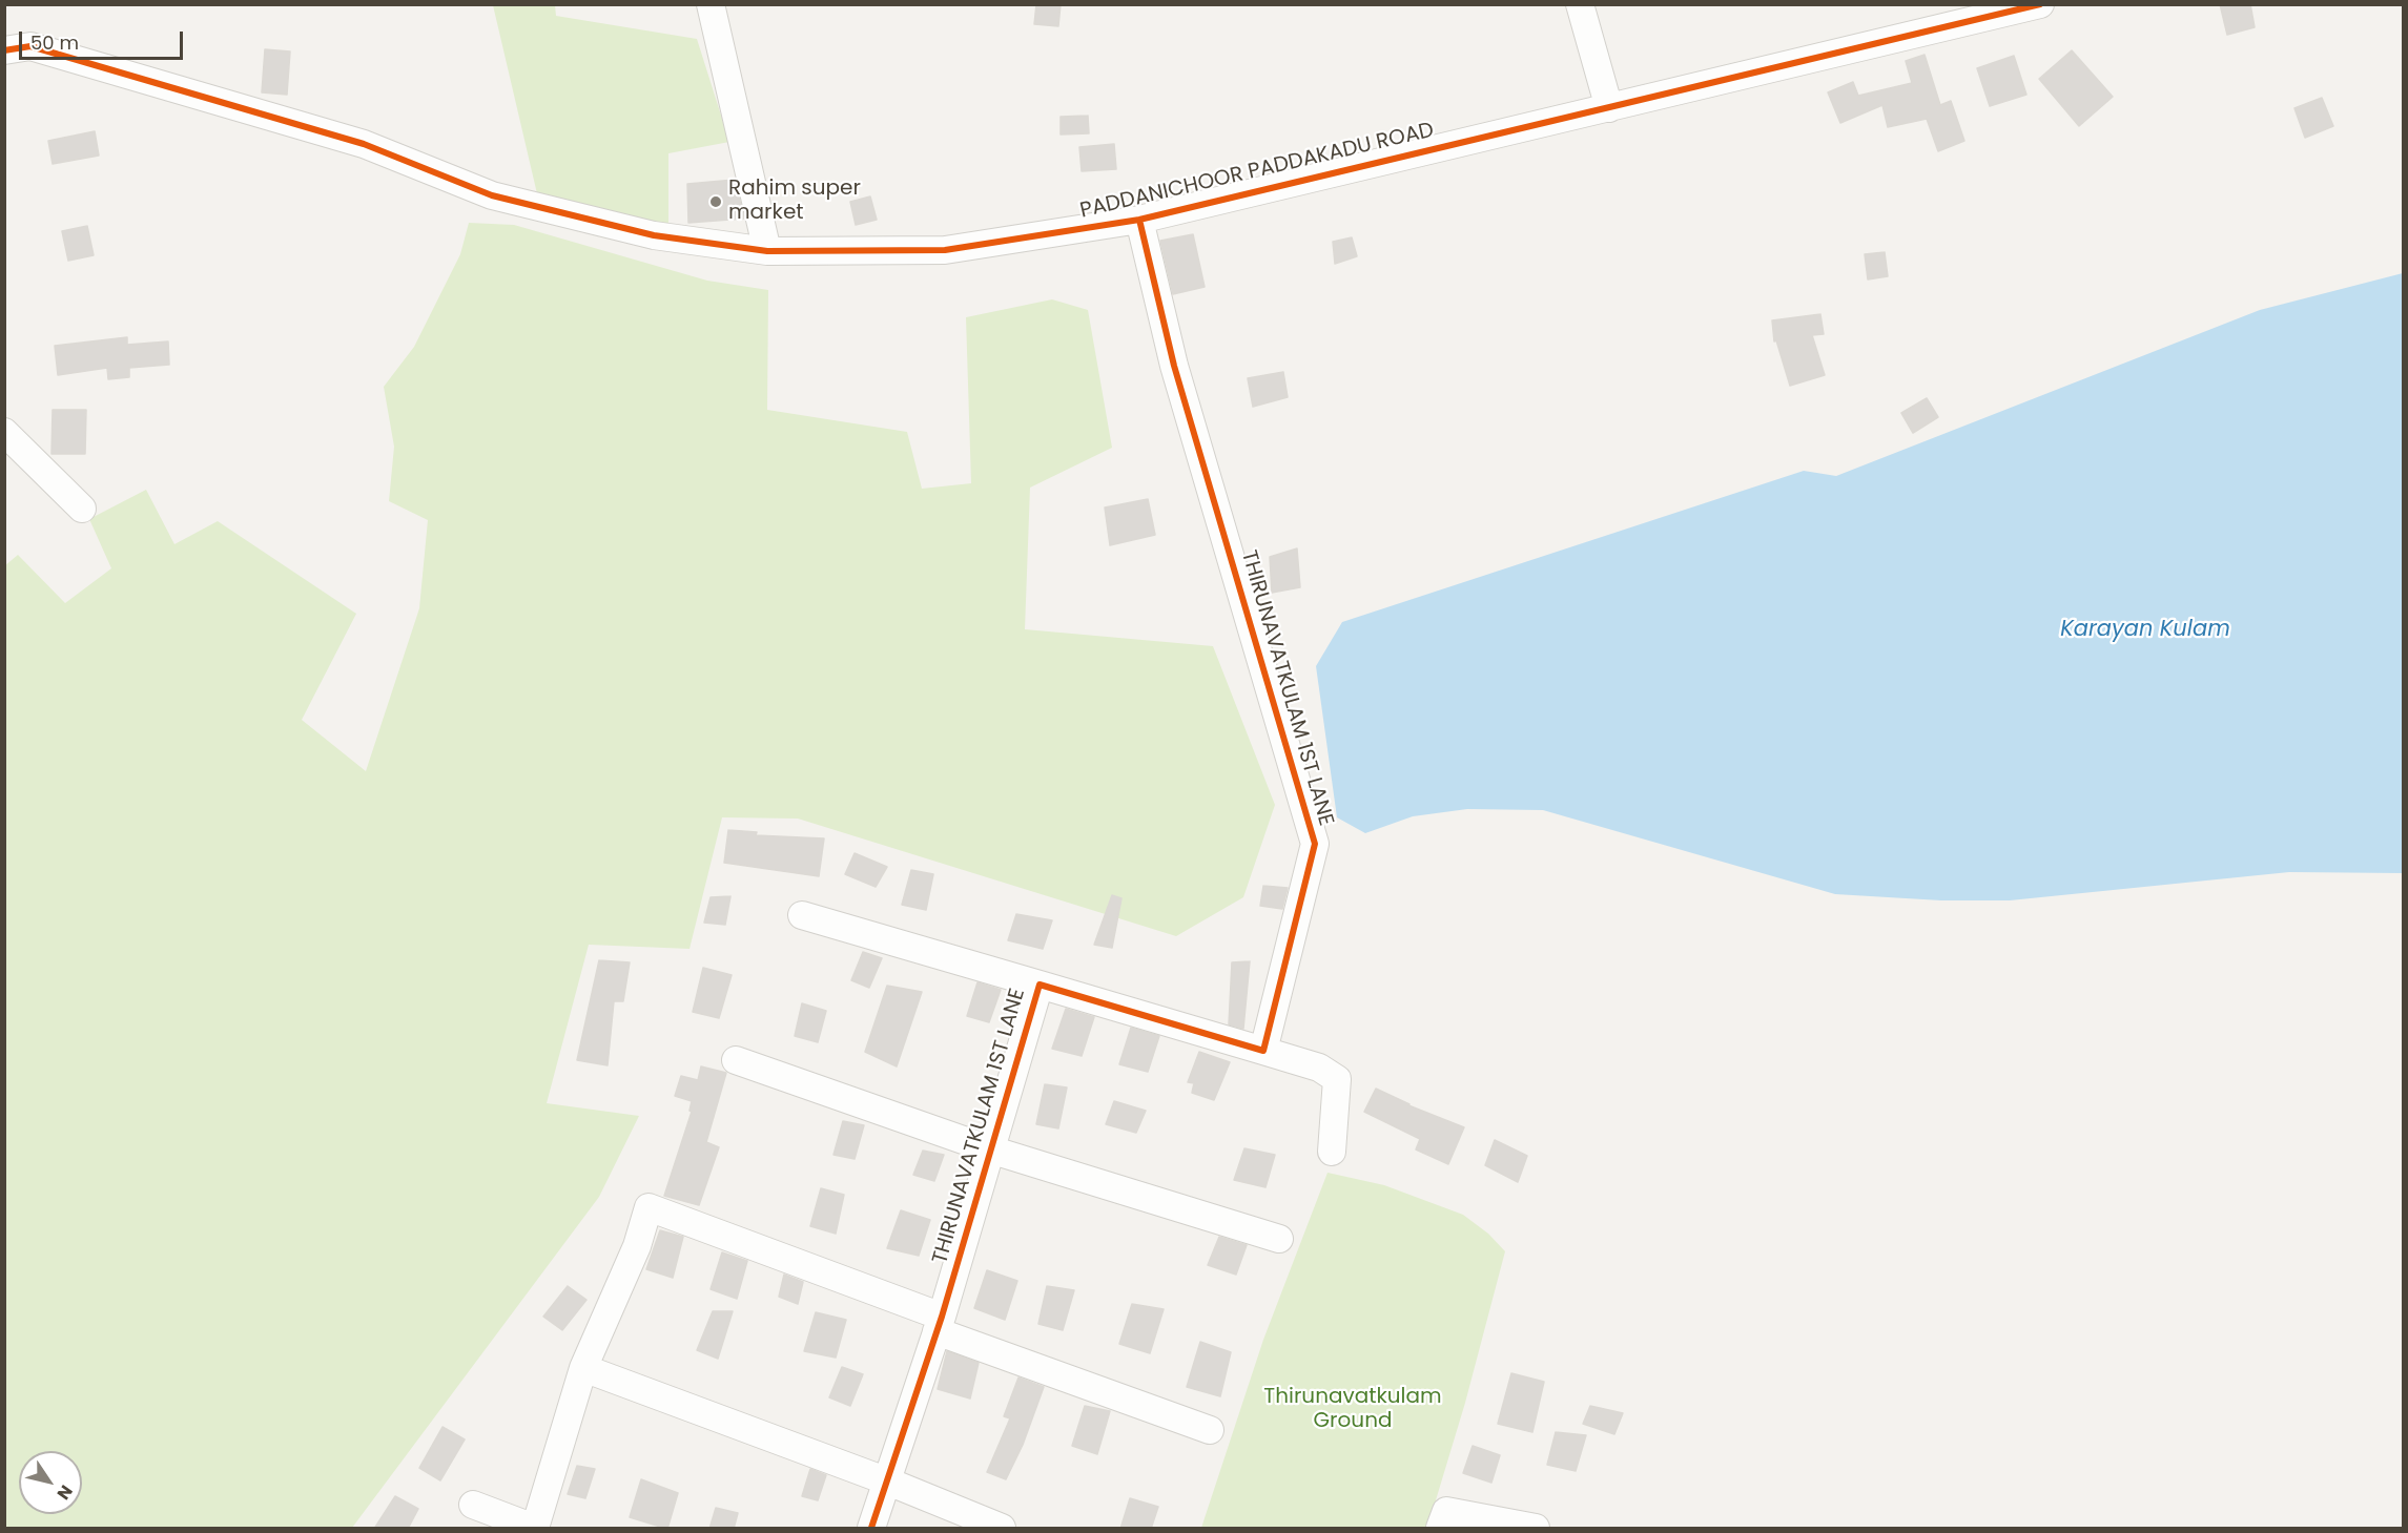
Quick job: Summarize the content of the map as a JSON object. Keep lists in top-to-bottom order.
{
  "streets": {
    "street": ["PADDANICHOOR PADDAKADU ROAD", "THIRUNAVATKULAM 1ST LANE"]
  },
  "crossings": [
    ["PADDANICHOOR PADDAKADU ROAD", "THIRUNAVATKULAM 1ST LANE"]
  ],
  "water": ["Karayan Kulam"],
  "parks": ["Thirunavatkulam Ground"],
  "places": ["Rahim super market"],
  "scale_bar": "50 m",
  "north": "bottom right"
}
